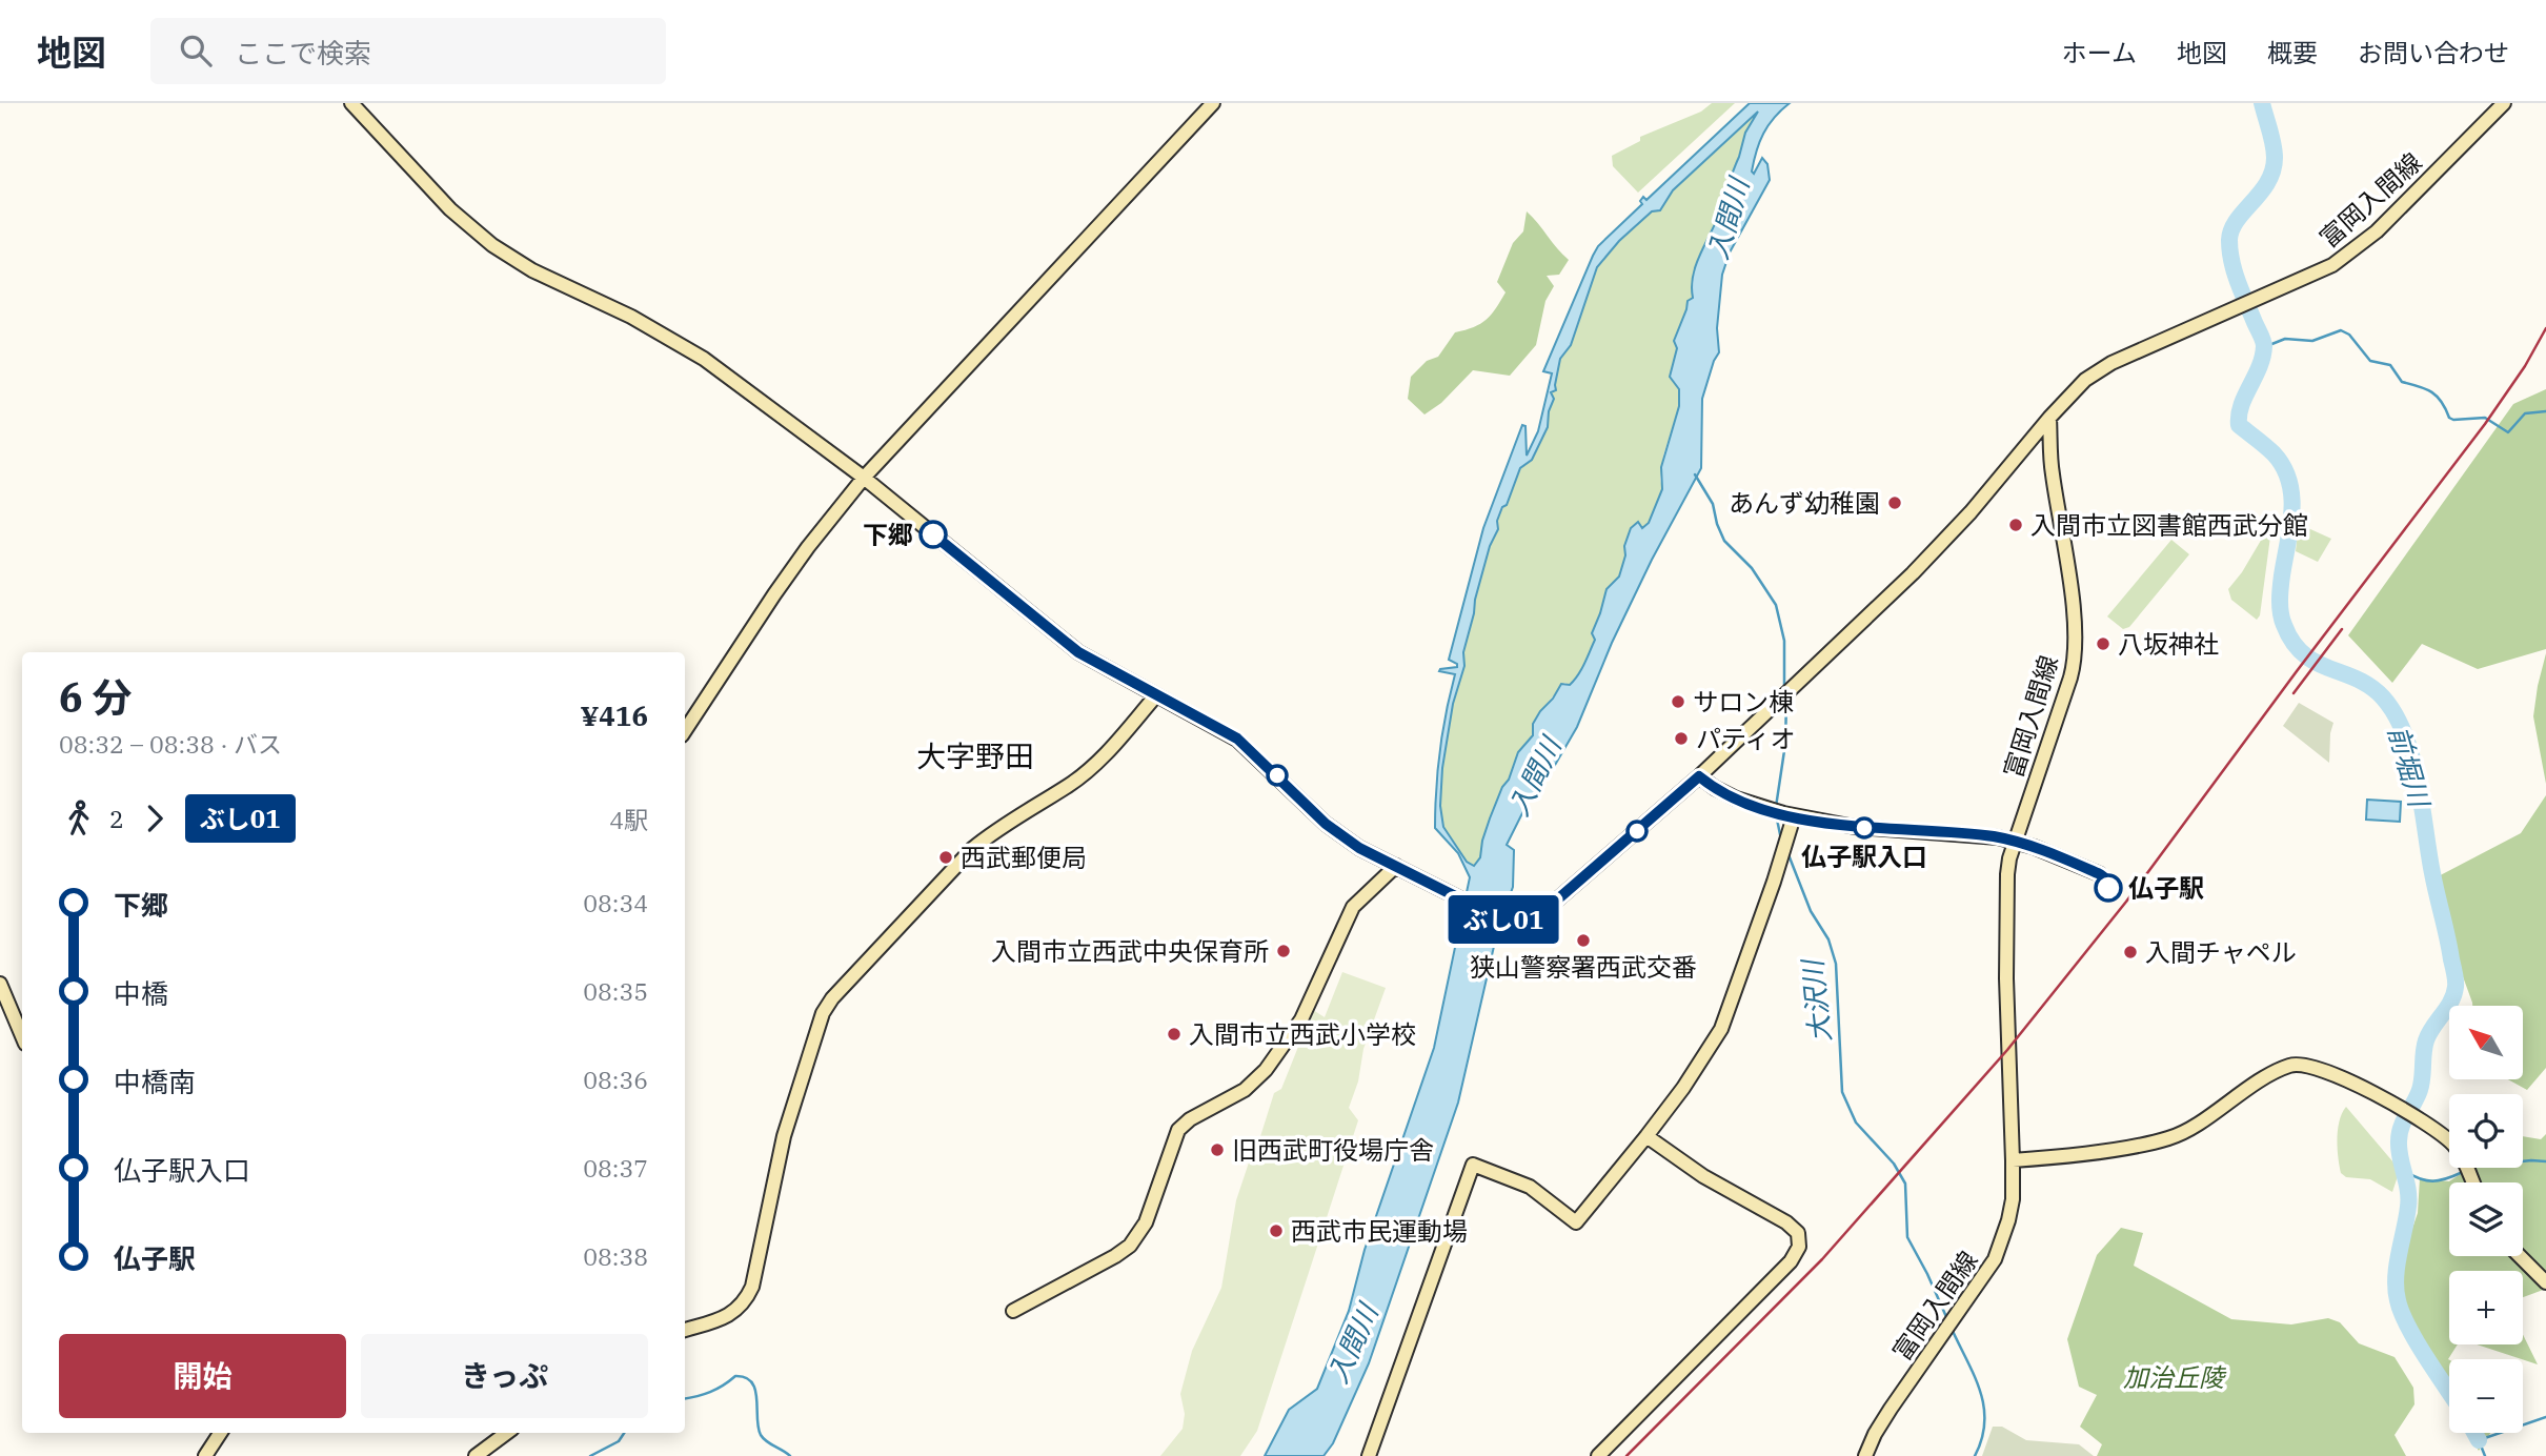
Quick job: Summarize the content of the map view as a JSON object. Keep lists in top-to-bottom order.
{
  "streets": {
    "street": ["富岡入間線"]
  },
  "districts": ["大字野田"],
  "water": ["入間川", "前堀川", "大沢川"],
  "parks": ["加治丘陵"],
  "places": [
    "あんず幼稚園",
    "入間市立図書館西武分館",
    "下郷",
    "八坂神社",
    "サロン棟",
    "パティオ",
    "仏子駅入口",
    "西武郵便局",
    "仏子駅",
    "狭山警察署西武交番",
    "入間市立西武中央保育所",
    "入間チャペル",
    "入間市立西武小学校",
    "旧西武町役場庁舎",
    "西武市民運動場"
  ],
  "lines": ["bus line ぶし01"],
  "north": "top left",
  "page": {
    "header": "地図",
    "search": "ここで検索",
    "nav": [
      "ホーム",
      "地図",
      "概要",
      "お問い合わせ"
    ],
    "on_map": "ぶし01",
    "heading": ["6 分", "08:32 – 08:38 · バス", "¥416"],
    "legs": ["2", "ぶし01", "4駅"],
    "list": [
      {
        "name": "下郷",
        "value": "08:34"
      },
      {
        "name": "中橋",
        "value": "08:35"
      },
      {
        "name": "中橋南",
        "value": "08:36"
      },
      {
        "name": "仏子駅入口",
        "value": "08:37"
      },
      {
        "name": "仏子駅",
        "value": "08:38"
      }
    ],
    "map_buttons": ["+", "−"],
    "buttons": ["開始", "きっぷ"]
  }
}
